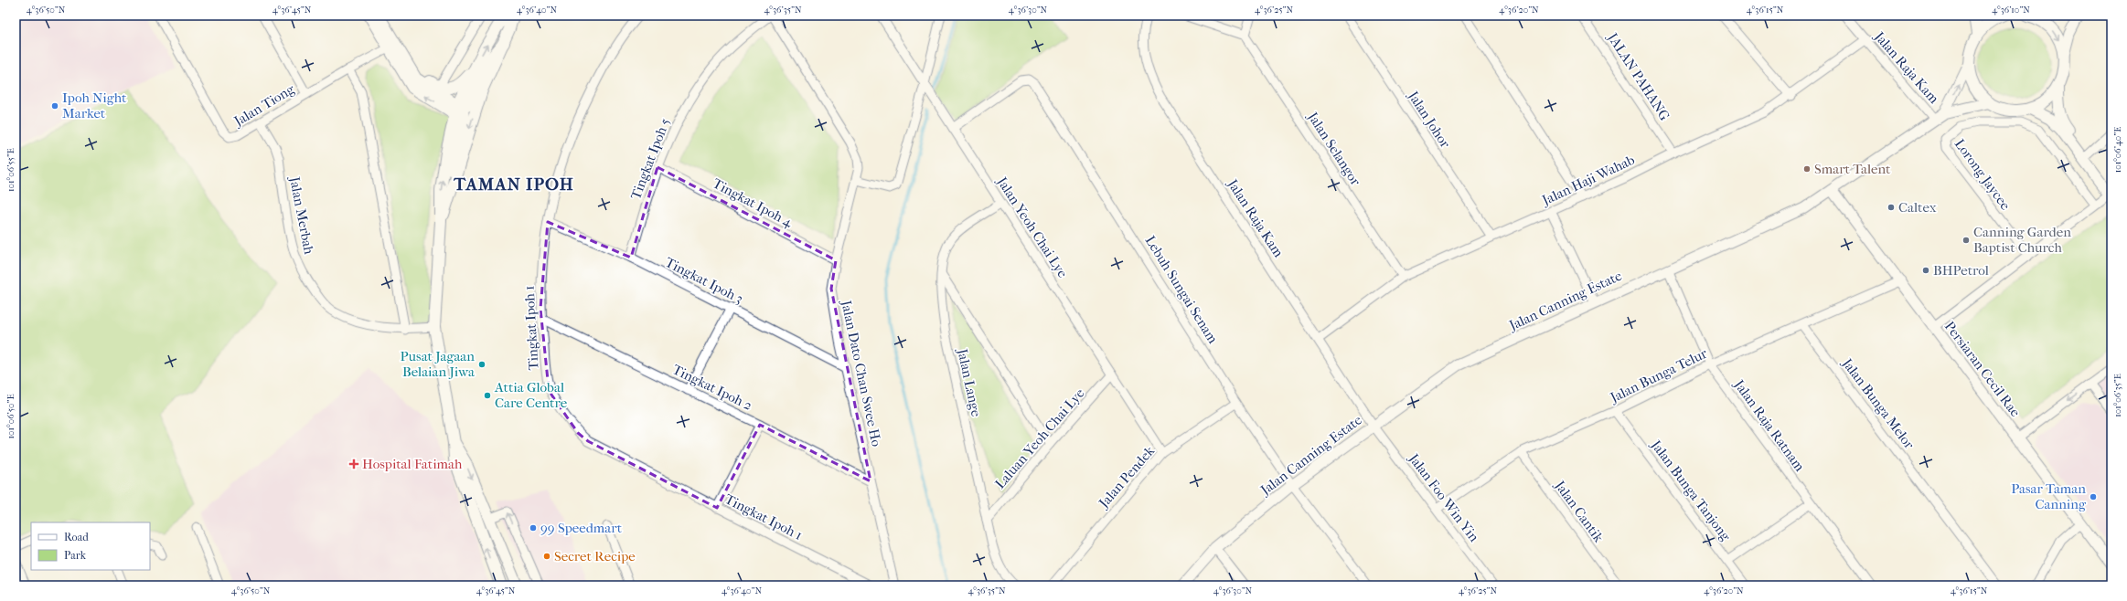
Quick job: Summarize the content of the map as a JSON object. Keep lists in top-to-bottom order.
{
  "streets": {
    "street": [
      "Jalan Raja Kam",
      "JALAN PAHANG",
      "Jalan Tiong",
      "Jalan Johor",
      "Jalan Selangor",
      "Tingkat Ipoh 5",
      "Lorong Jaycee",
      "Jalan Haji Wahab",
      "Tingkat Ipoh 4",
      "Jalan Merbah",
      "Jalan Yeoh Chai Lye",
      "Tingkat Ipoh 3",
      "Lebuh Sungai Senam",
      "Jalan Canning Estate",
      "Tingkat Ipoh 1",
      "Persiaran Cecil Rae",
      "Jalan Dato Chan Swee Ho",
      "Jalan Bunga Telur",
      "Jalan Lange",
      "Tingkat Ipoh 2",
      "Jalan Bunga Melor",
      "Jalan Raja Ratnam",
      "Laluan Yeoh Chai Lye",
      "Jalan Pendek",
      "Jalan Bunga Tanjong",
      "Jalan Foo Win Yin",
      "Jalan Cantik"
    ]
  },
  "crossings": [
    ["Jalan Raja Kam", "Jalan Haji Wahab"],
    ["Jalan Raja Kam", "Jalan Canning Estate"],
    ["Jalan Raja Kam", "Jalan Foo Win Yin"],
    ["JALAN PAHANG", "Jalan Haji Wahab"],
    ["Jalan Tiong", "Jalan Merbah"],
    ["Jalan Johor", "Jalan Haji Wahab"],
    ["Jalan Selangor", "Jalan Haji Wahab"],
    ["Tingkat Ipoh 5", "Tingkat Ipoh 4"],
    ["Tingkat Ipoh 5", "Tingkat Ipoh 3"],
    ["Tingkat Ipoh 5", "Jalan Dato Chan Swee Ho"],
    ["Tingkat Ipoh 4", "Jalan Dato Chan Swee Ho"],
    ["Jalan Yeoh Chai Lye", "Lebuh Sungai Senam"],
    ["Jalan Yeoh Chai Lye", "Jalan Lange"],
    ["Jalan Yeoh Chai Lye", "Laluan Yeoh Chai Lye"],
    ["Jalan Yeoh Chai Lye", "Jalan Pendek"],
    ["Tingkat Ipoh 3", "Tingkat Ipoh 1"],
    ["Tingkat Ipoh 3", "Jalan Dato Chan Swee Ho"],
    ["Lebuh Sungai Senam", "Jalan Canning Estate"],
    ["Lebuh Sungai Senam", "Jalan Pendek"],
    ["Jalan Canning Estate", "Persiaran Cecil Rae"],
    ["Jalan Canning Estate", "Jalan Raja Ratnam"],
    ["Jalan Canning Estate", "Jalan Foo Win Yin"],
    ["Tingkat Ipoh 1", "Tingkat Ipoh 2"],
    ["Persiaran Cecil Rae", "Jalan Bunga Telur"],
    ["Jalan Dato Chan Swee Ho", "Tingkat Ipoh 2"],
    ["Jalan Bunga Telur", "Jalan Bunga Melor"],
    ["Jalan Bunga Telur", "Jalan Raja Ratnam"],
    ["Jalan Bunga Telur", "Jalan Bunga Tanjong"],
    ["Jalan Bunga Telur", "Jalan Foo Win Yin"],
    ["Jalan Bunga Telur", "Jalan Cantik"],
    ["Jalan Lange", "Laluan Yeoh Chai Lye"]
  ],
  "districts": ["TAMAN IPOH"],
  "places": {
    "other": [
      "Ipoh Night Market",
      "Smart Talent",
      "Caltex",
      "Canning Garden Baptist Church",
      "BHPetrol",
      "Pusat Jagaan Belaian Jiwa",
      "Attia Global Care Centre",
      "Pasar Taman Canning",
      "99 Speedmart",
      "Secret Recipe"
    ],
    "health": ["Hospital Fatimah"]
  },
  "legend": ["Road", "Park"],
  "coordinates": [
    "4°36'50\"N",
    "4°36'45\"N",
    "4°36'40\"N",
    "4°36'35\"N",
    "4°36'30\"N",
    "4°36'25\"N",
    "4°36'20\"N",
    "4°36'15\"N",
    "4°36'10\"N",
    "101°06'40\"E",
    "101°06'55\"E",
    "101°06'35\"E",
    "101°06'50\"E"
  ]
}
